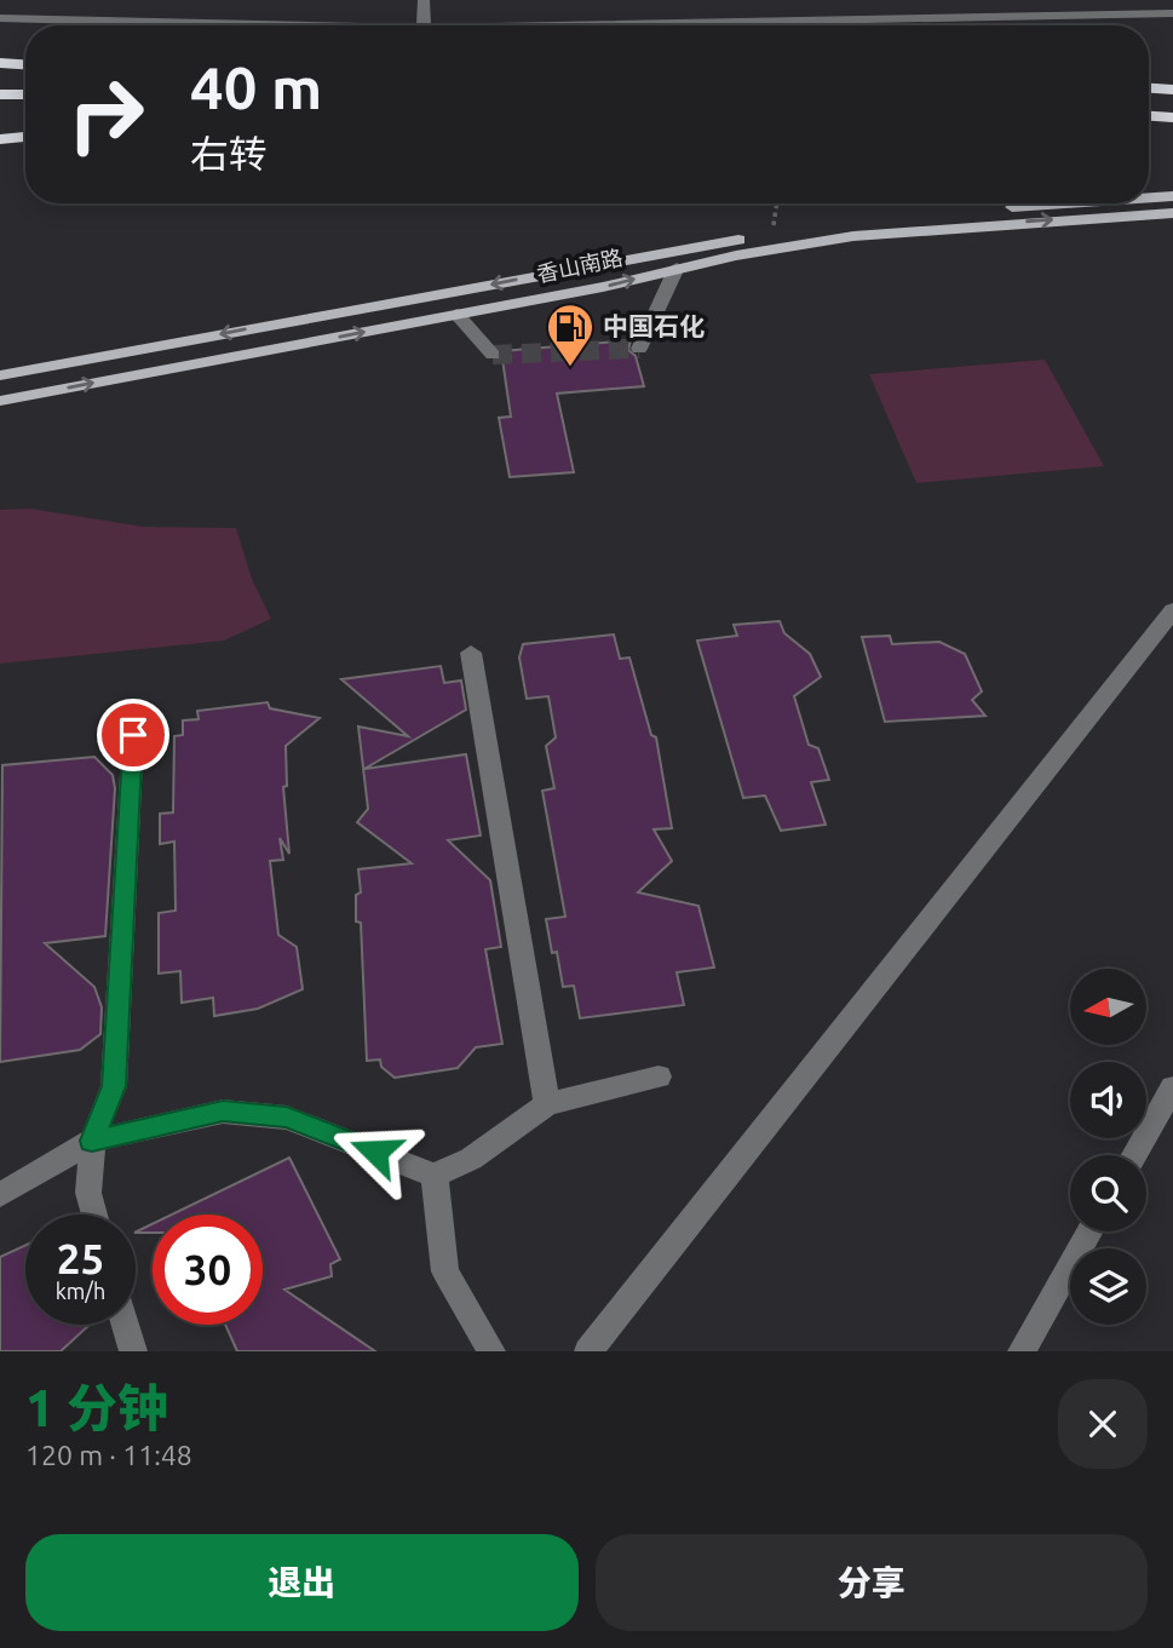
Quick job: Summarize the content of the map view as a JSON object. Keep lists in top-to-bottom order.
{
  "streets": {
    "main road": ["香山南路"]
  },
  "places": {
    "fuel station": ["中国石化"]
  },
  "north": "left",
  "page": {
    "turn": ["40 m", "右转"],
    "speed": "25 km/h",
    "limit": "30",
    "heading": ["1 分钟", "120 m · 11:48"],
    "buttons": ["退出", "分享"]
  }
}
